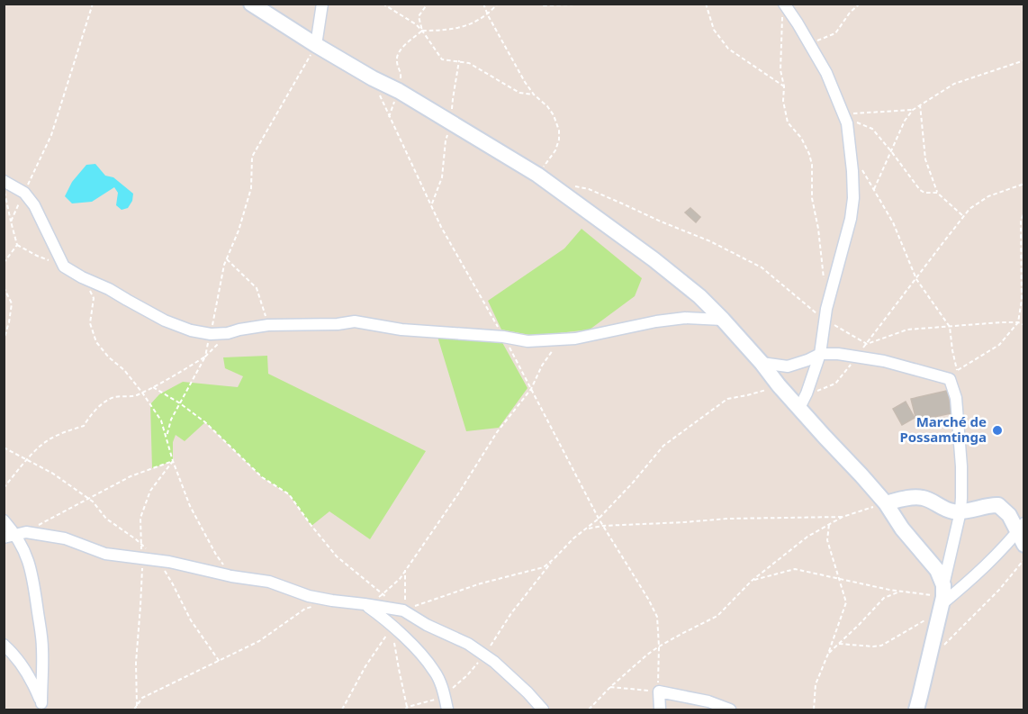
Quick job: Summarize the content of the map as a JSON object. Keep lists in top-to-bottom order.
{
  "places": ["Marché de Possamtinga"]
}
